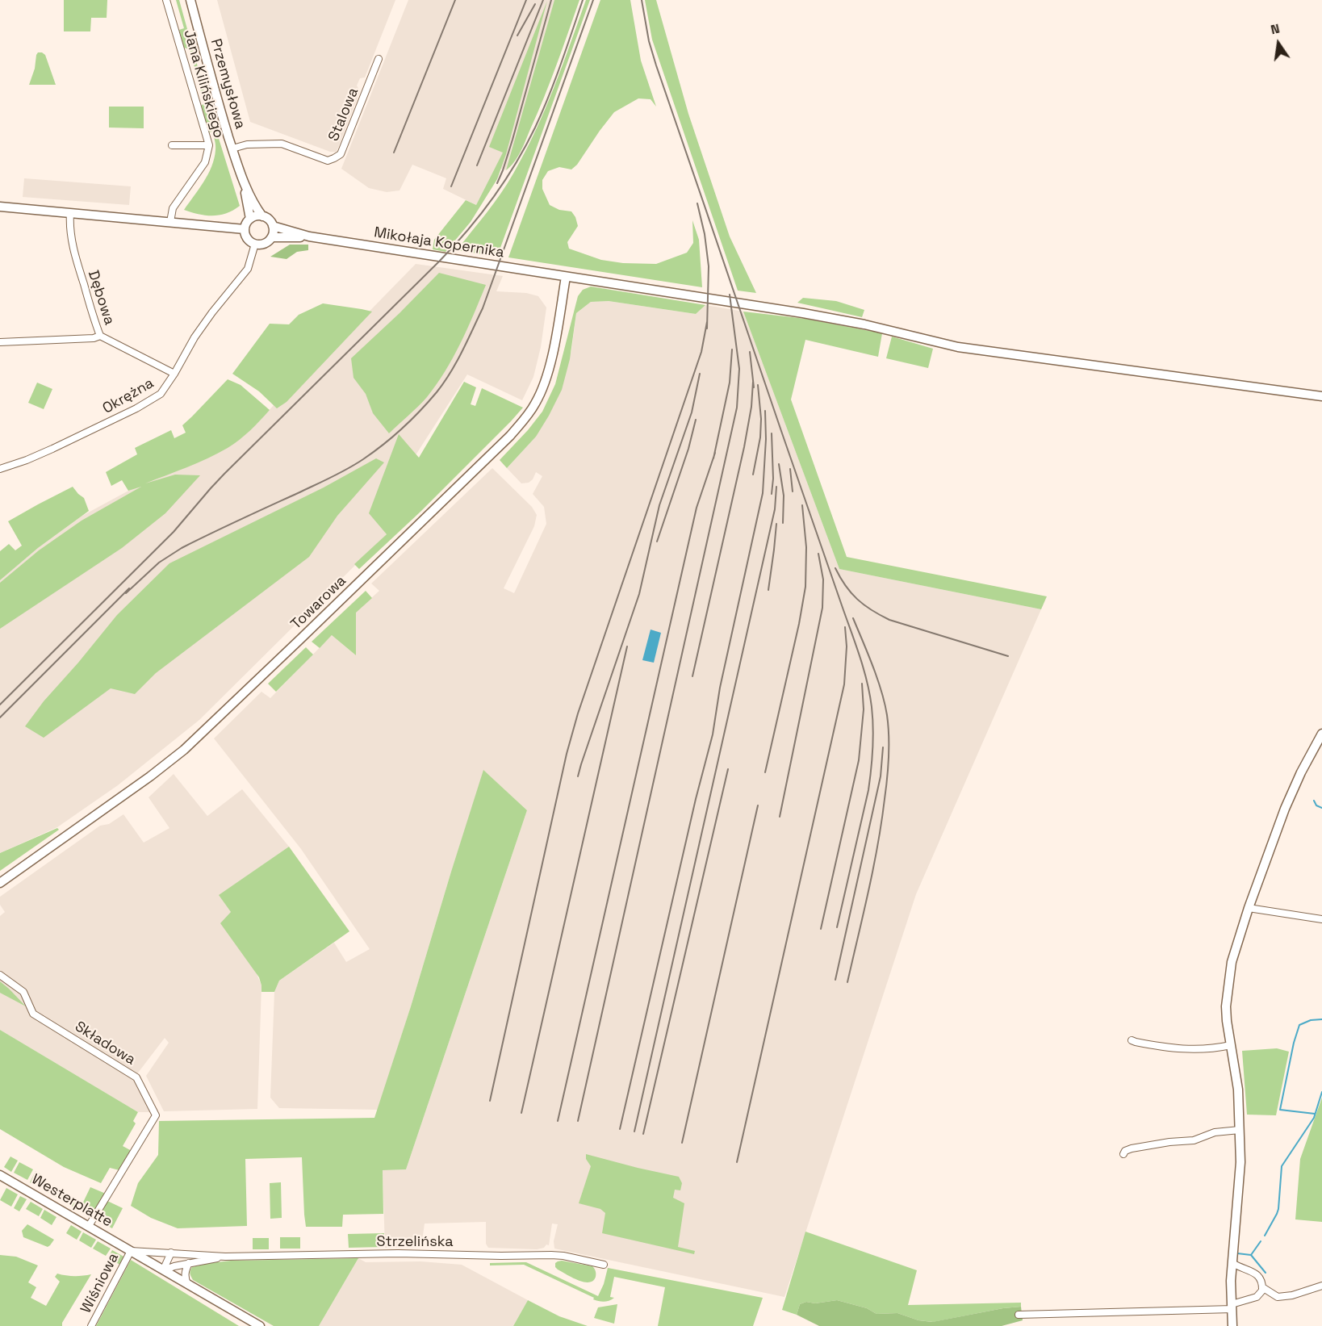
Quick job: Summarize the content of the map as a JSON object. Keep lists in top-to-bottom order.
{
  "streets": {
    "main road": [
      "Przemysłowa",
      "Mikołaja Kopernika",
      "Towarowa",
      "Westerplatte"
    ],
    "street": [
      "Jana Kilińskiego",
      "Stalowa",
      "Dębowa",
      "Okrężna",
      "Składowa",
      "Strzelińska",
      "Wiśniowa"
    ]
  },
  "crossings": [
    ["Przemysłowa", "Stalowa"],
    ["Przemysłowa", "Mikołaja Kopernika"],
    ["Przemysłowa", "Okrężna"],
    ["Mikołaja Kopernika", "Okrężna"],
    ["Mikołaja Kopernika", "Towarowa"],
    ["Dębowa", "Okrężna"],
    ["Składowa", "Westerplatte"],
    ["Westerplatte", "Strzelińska"],
    ["Westerplatte", "Wiśniowa"],
    ["Strzelińska", "Wiśniowa"]
  ],
  "north": "top"
}
